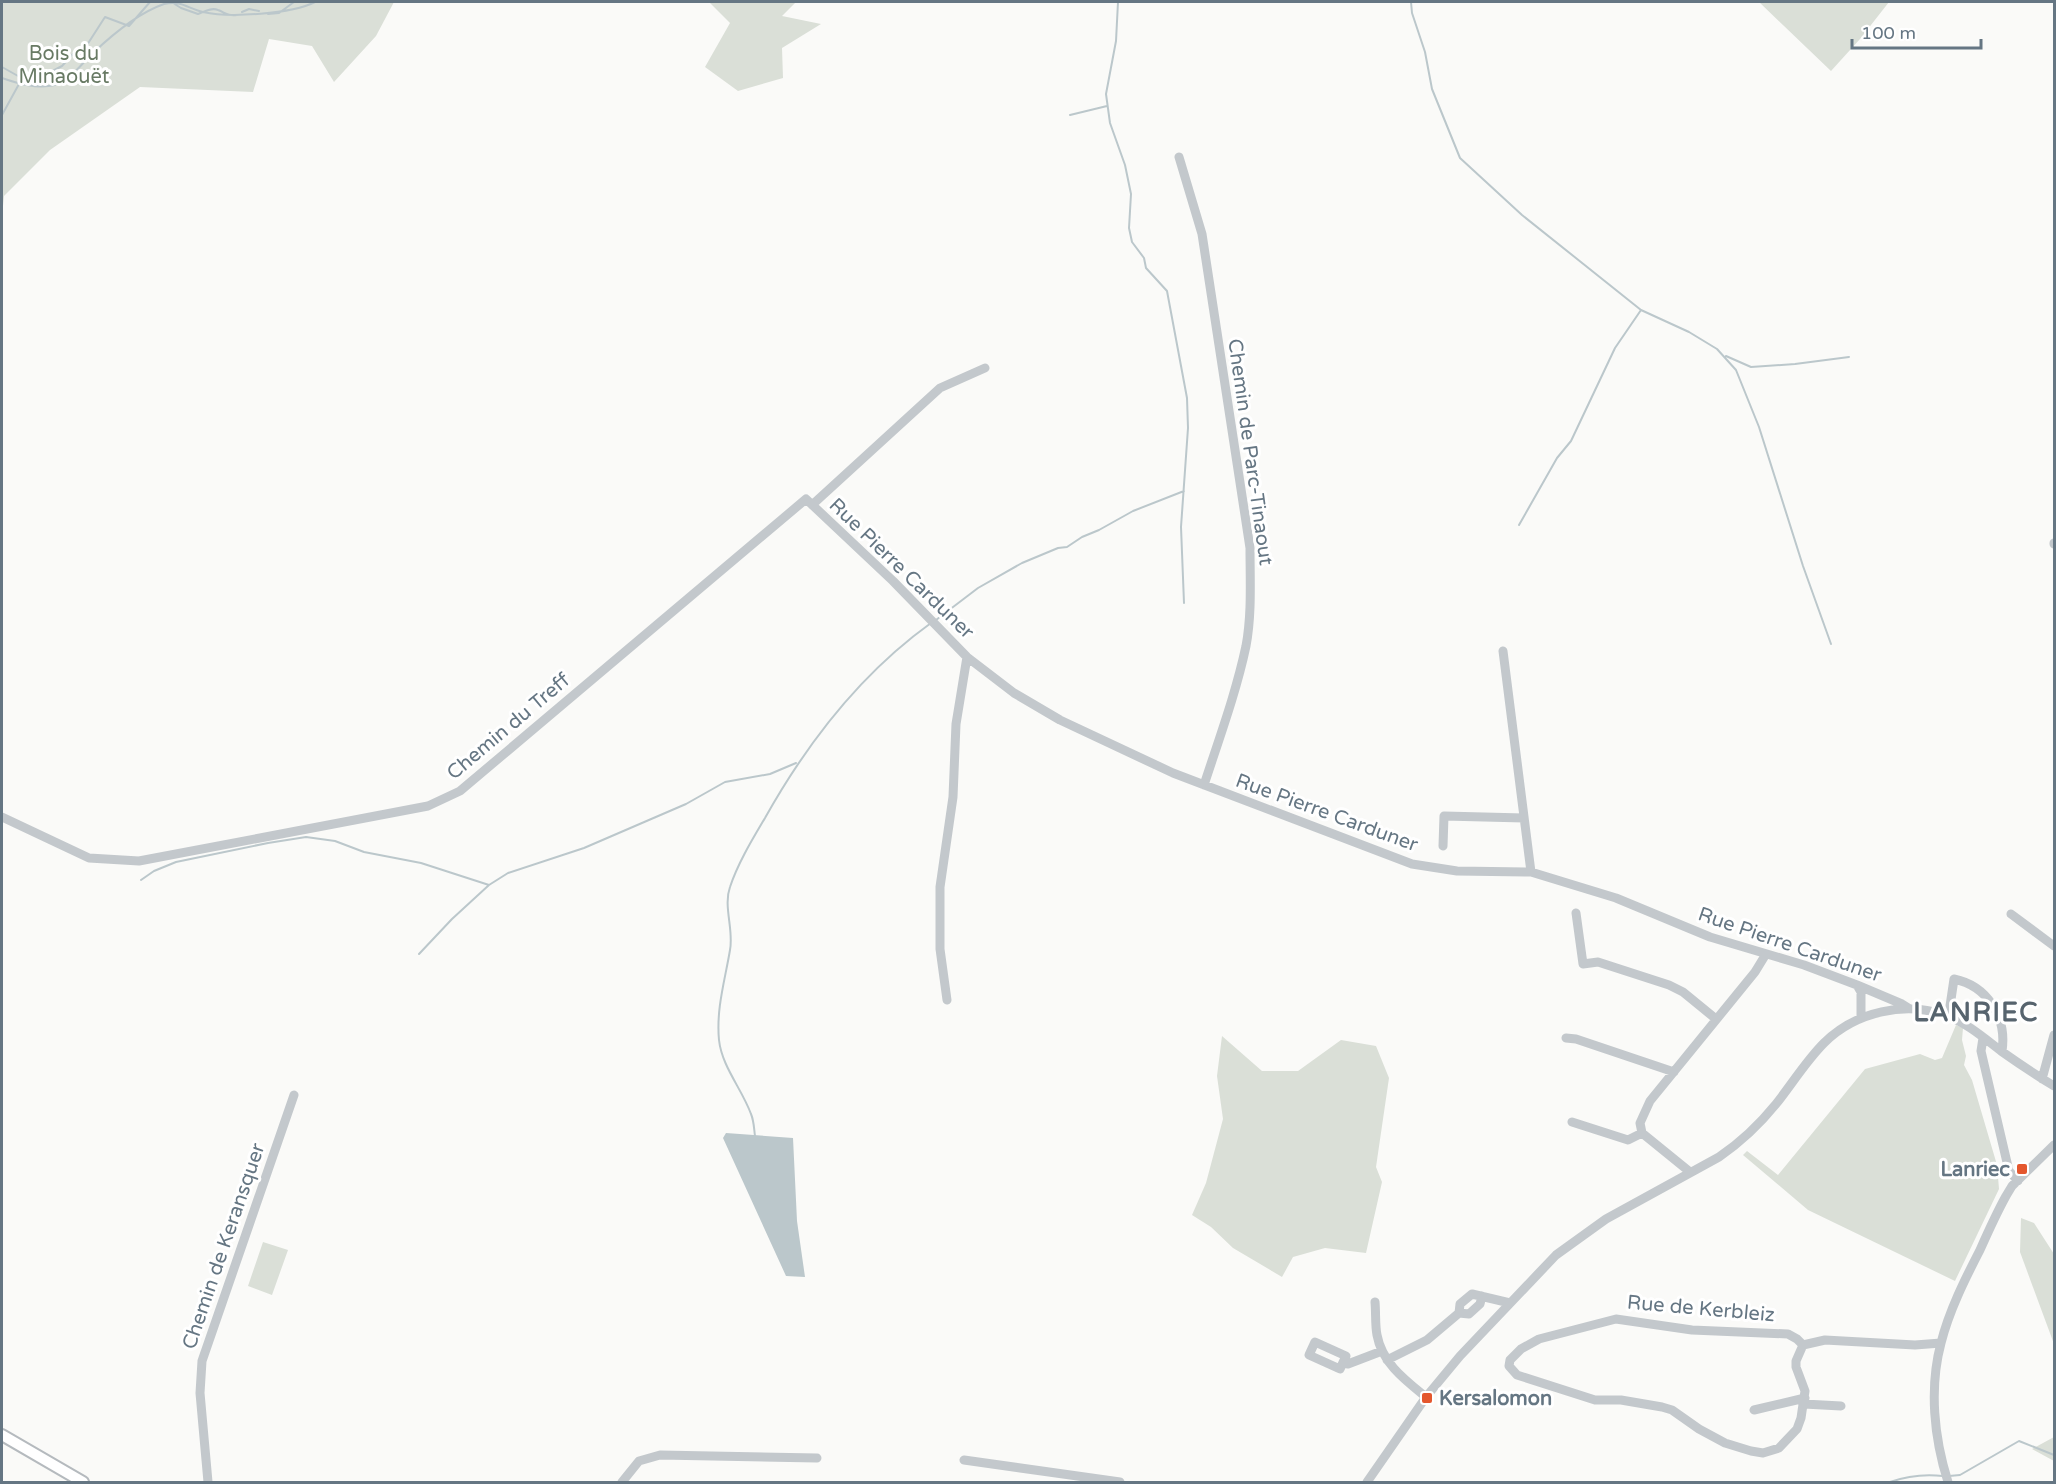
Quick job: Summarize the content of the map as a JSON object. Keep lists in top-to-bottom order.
{
  "streets": {
    "street": [
      "Chemin de Parc-Tinaout",
      "Rue Pierre Carduner",
      "Chemin du Treff",
      "Chemin de Keransquer",
      "Rue de Kerbleiz"
    ]
  },
  "crossings": [
    ["Chemin de Parc-Tinaout", "Rue Pierre Carduner"],
    ["Rue Pierre Carduner", "Chemin du Treff"]
  ],
  "districts": ["LANRIEC"],
  "parks": ["Bois du Minaouët"],
  "places": {
    "transit": ["Lanriec", "Kersalomon"]
  },
  "scale_bar": "100 m"
}
